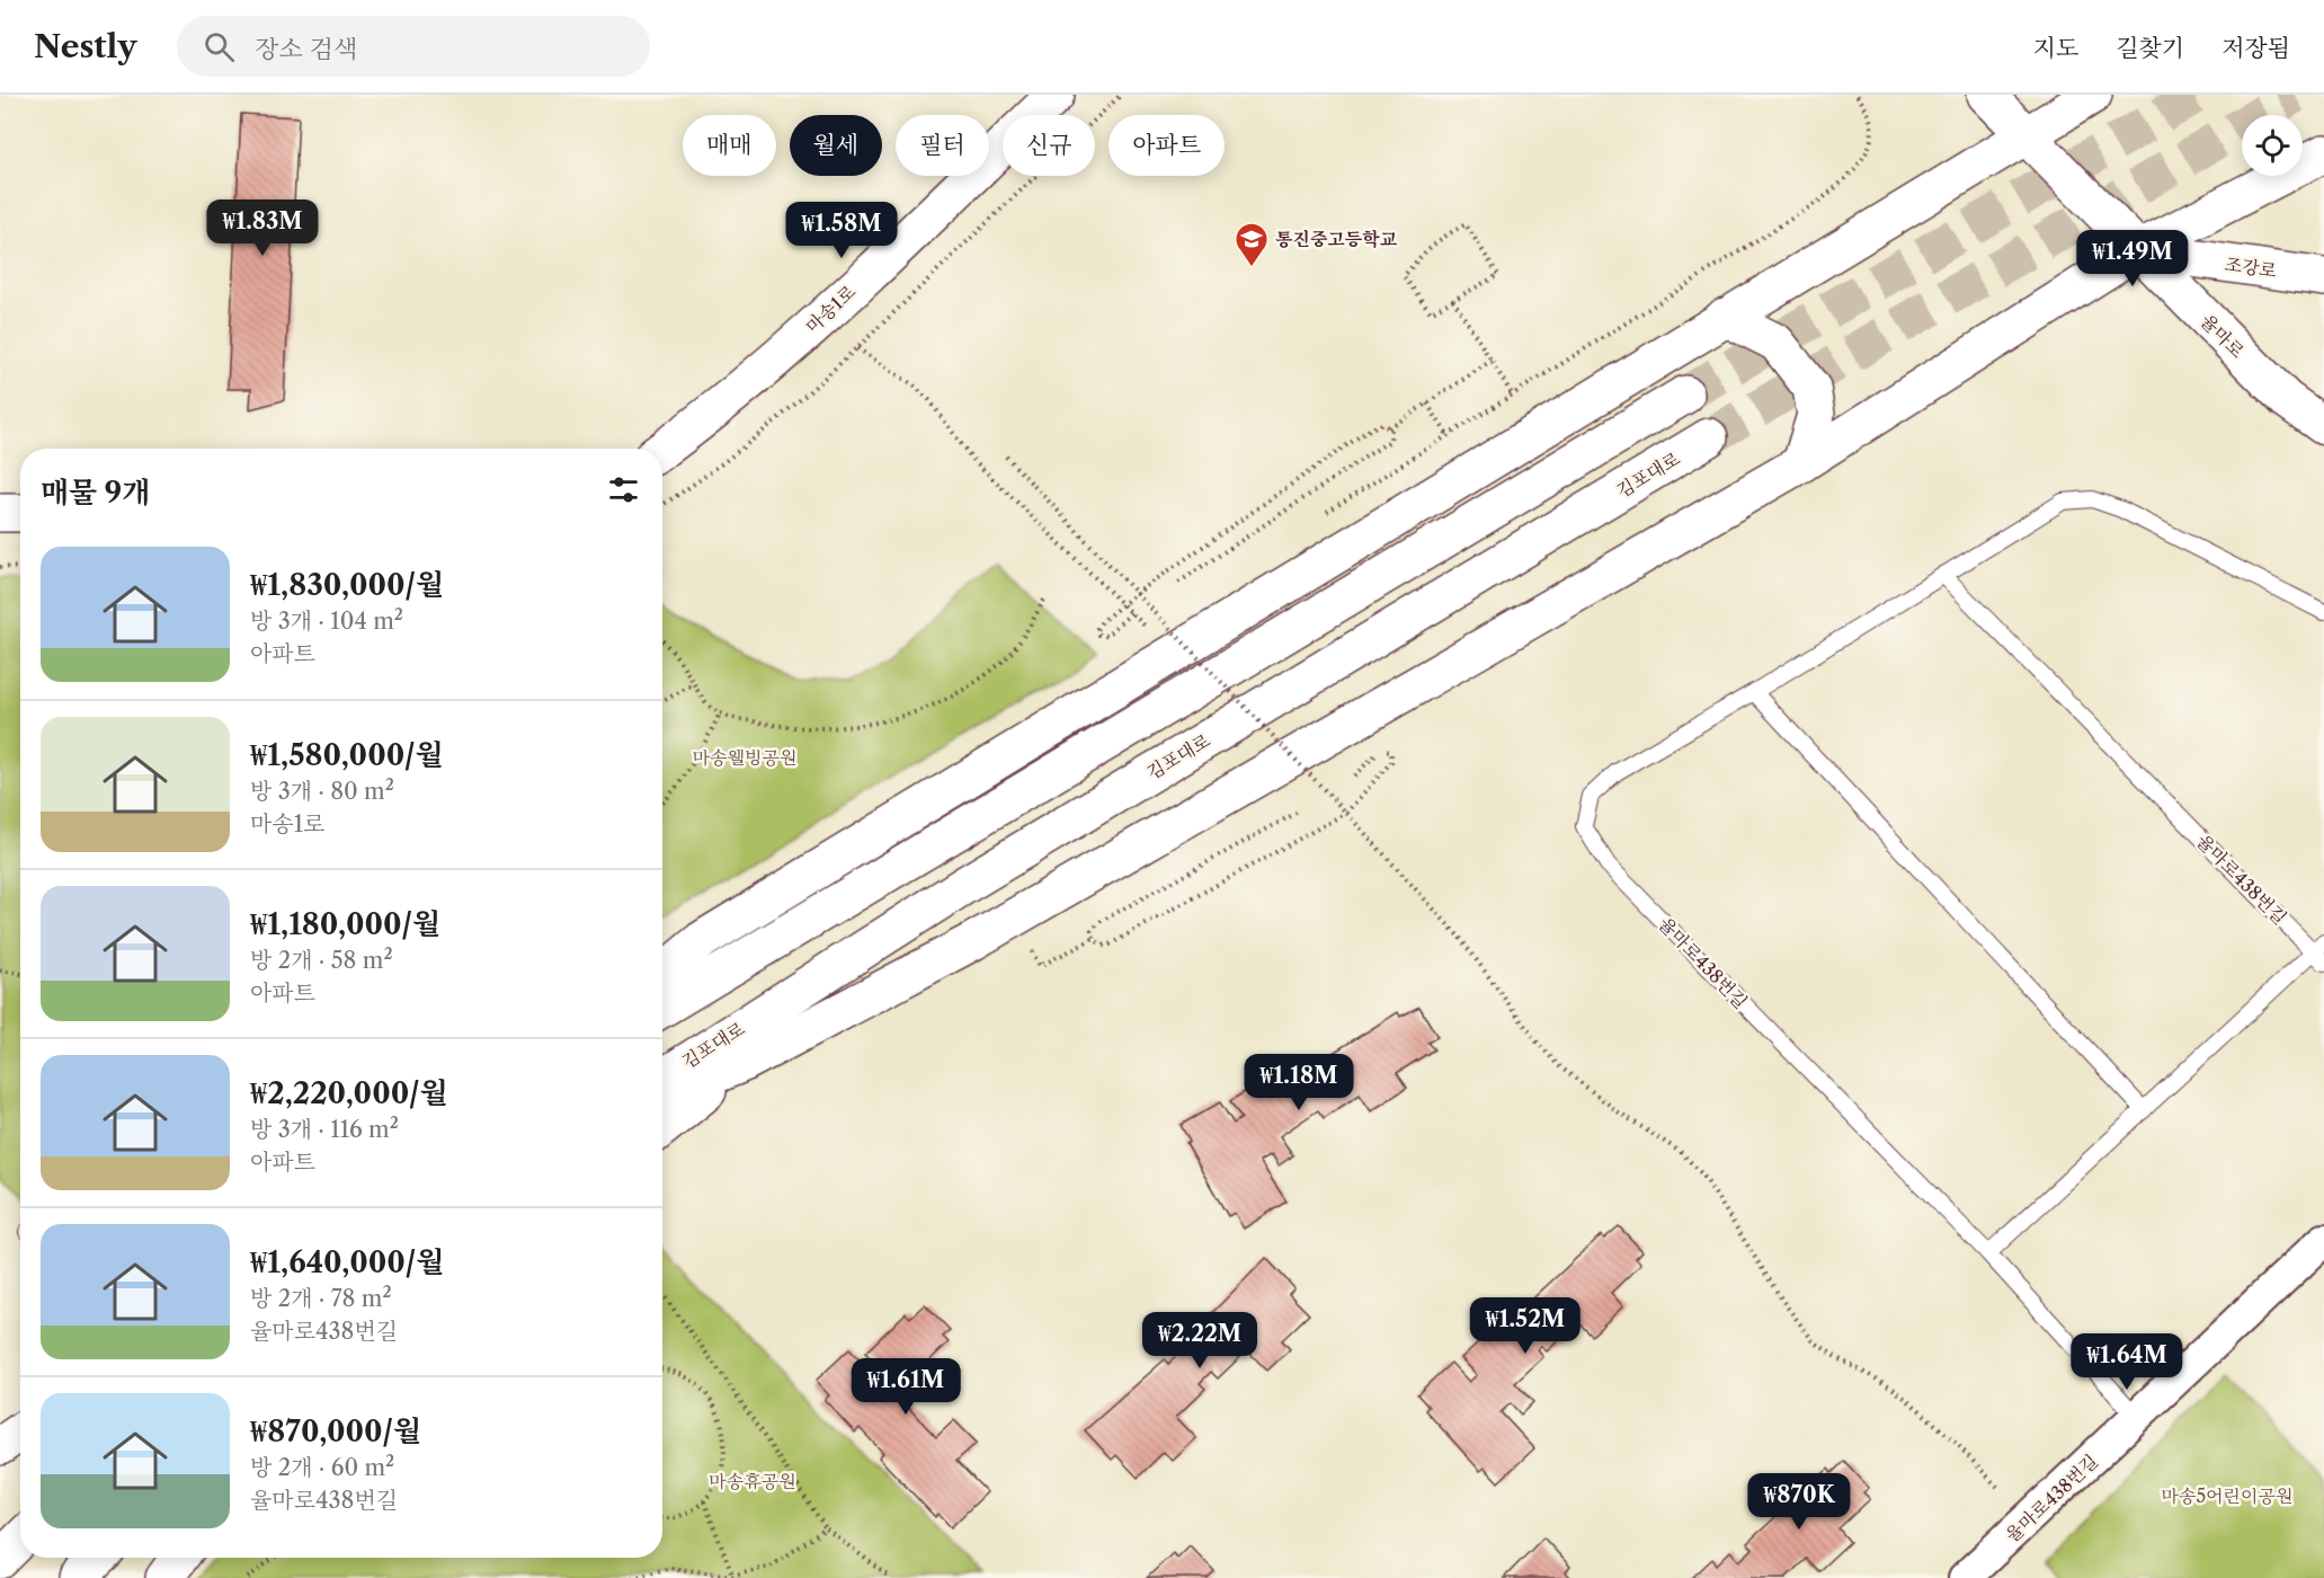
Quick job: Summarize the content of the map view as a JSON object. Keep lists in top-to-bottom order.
{
  "streets": {
    "main road": [
      "조강로",
      "마송1로",
      "율마로",
      "김포대로"
    ],
    "street": ["율마로438번길"]
  },
  "crossings": [
    ["조강로", "율마로"]
  ],
  "parks": ["마송웰빙공원", "마송휴공원", "마송5어린이공원"],
  "places": {
    "school or university": ["통진중고등학교"]
  },
  "page": {
    "header": "Nestly",
    "search": "장소 검색",
    "nav": ["지도", "길찾기", "저장됨"],
    "chip": [
      "매매",
      "월세",
      "필터",
      "신규",
      "아파트"
    ],
    "price": [
      "₩1.83M",
      "₩1.58M",
      "₩1.49M",
      "₩1.18M",
      "₩1.52M",
      "₩2.22M",
      "₩1.64M",
      "₩1.61M",
      "₩870K"
    ],
    "heading": "매물 9개",
    "list": [
      {
        "name": "₩1,830,000/월",
        "note": "방 3개 · 104 m² · 아파트"
      },
      {
        "name": "₩1,580,000/월",
        "note": "방 3개 · 80 m² · 마송1로"
      },
      {
        "name": "₩1,180,000/월",
        "note": "방 2개 · 58 m² · 아파트"
      },
      {
        "name": "₩2,220,000/월",
        "note": "방 3개 · 116 m² · 아파트"
      },
      {
        "name": "₩1,640,000/월",
        "note": "방 2개 · 78 m² · 율마로438번길"
      },
      {
        "name": "₩870,000/월",
        "note": "방 2개 · 60 m² · 율마로438번길"
      }
    ]
  }
}
